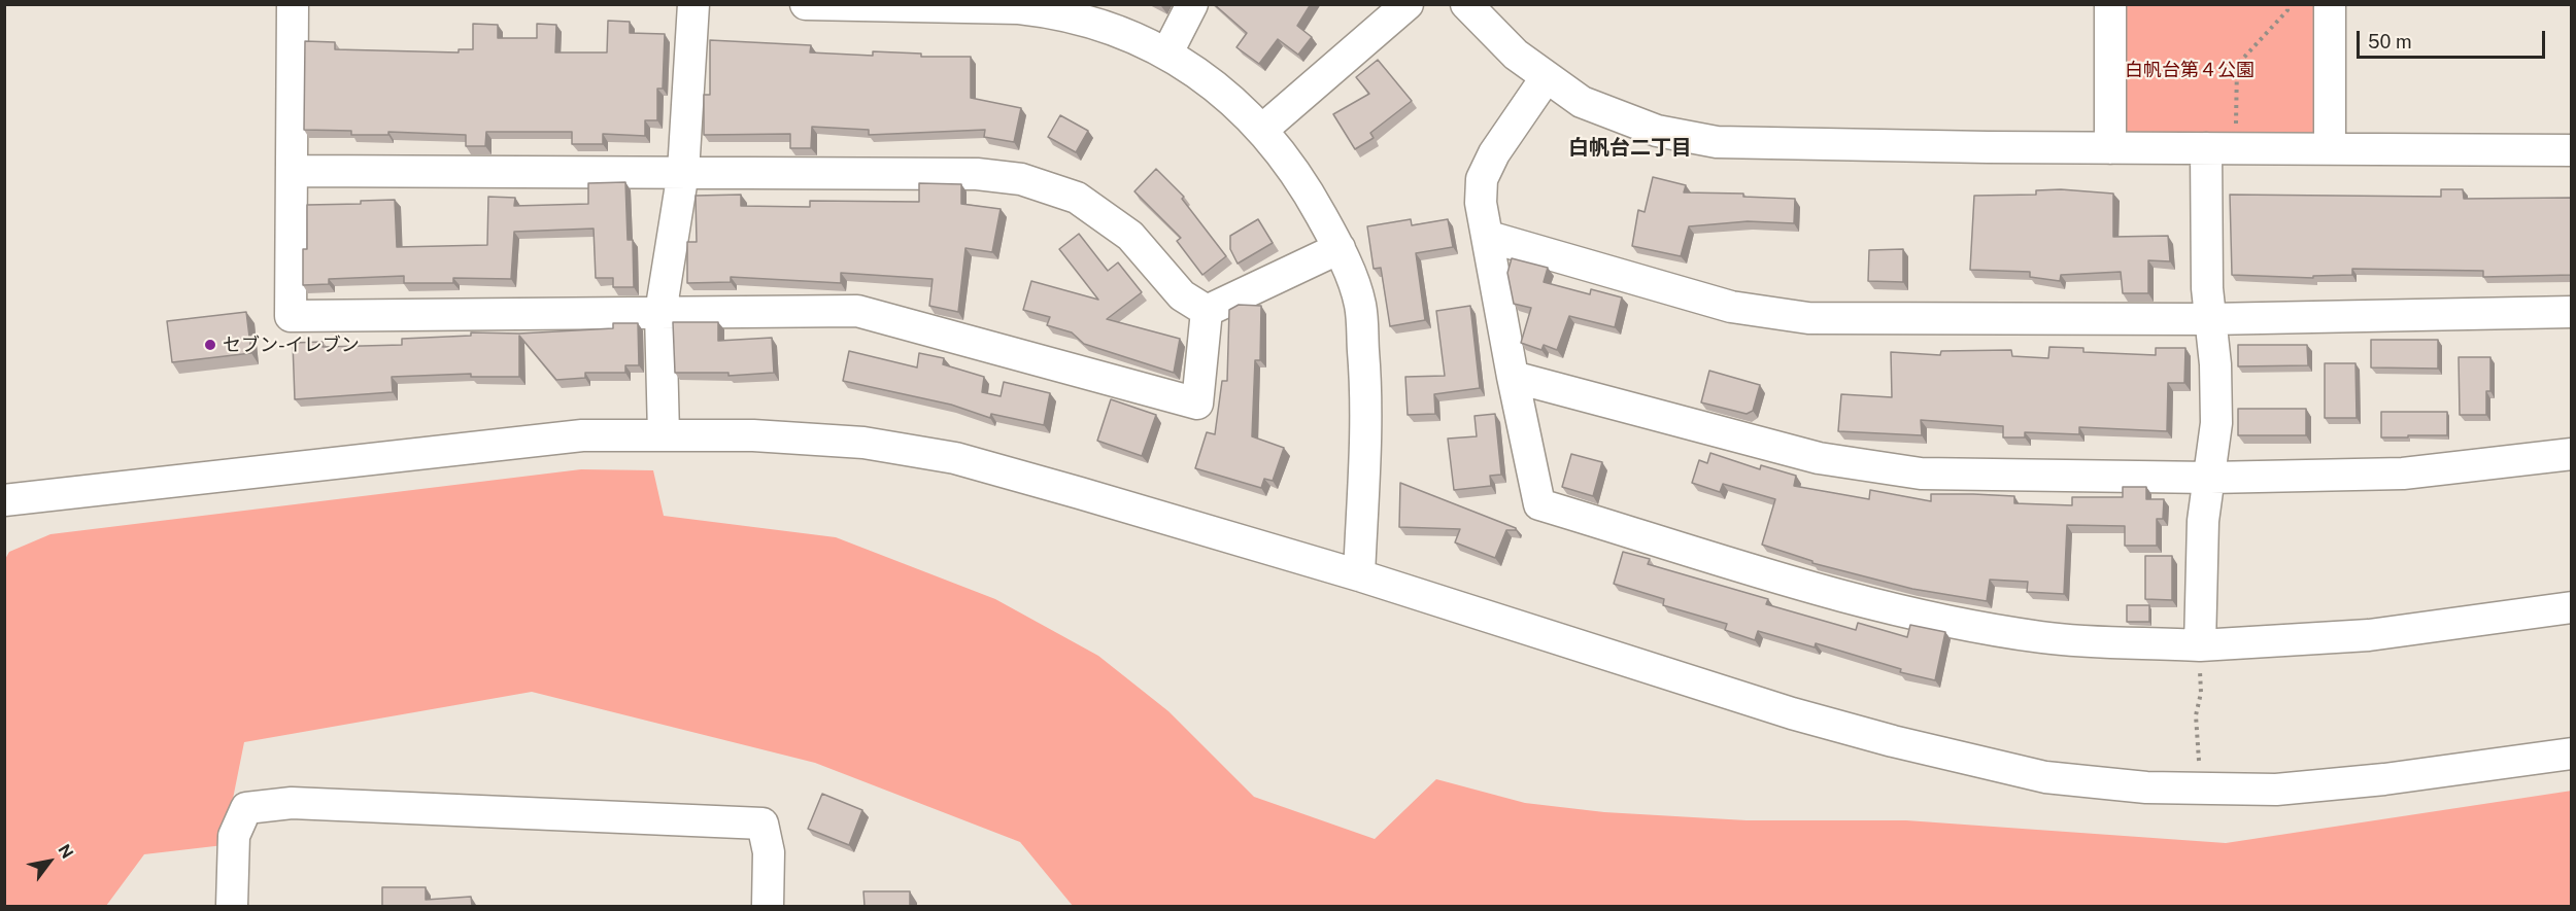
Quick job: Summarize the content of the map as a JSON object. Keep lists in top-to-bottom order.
{
  "districts": ["白帆台二丁目"],
  "parks": ["白帆台第４公園"],
  "places": ["セブン-イレブン"],
  "scale_bar": "50 m",
  "north": "top right"
}
